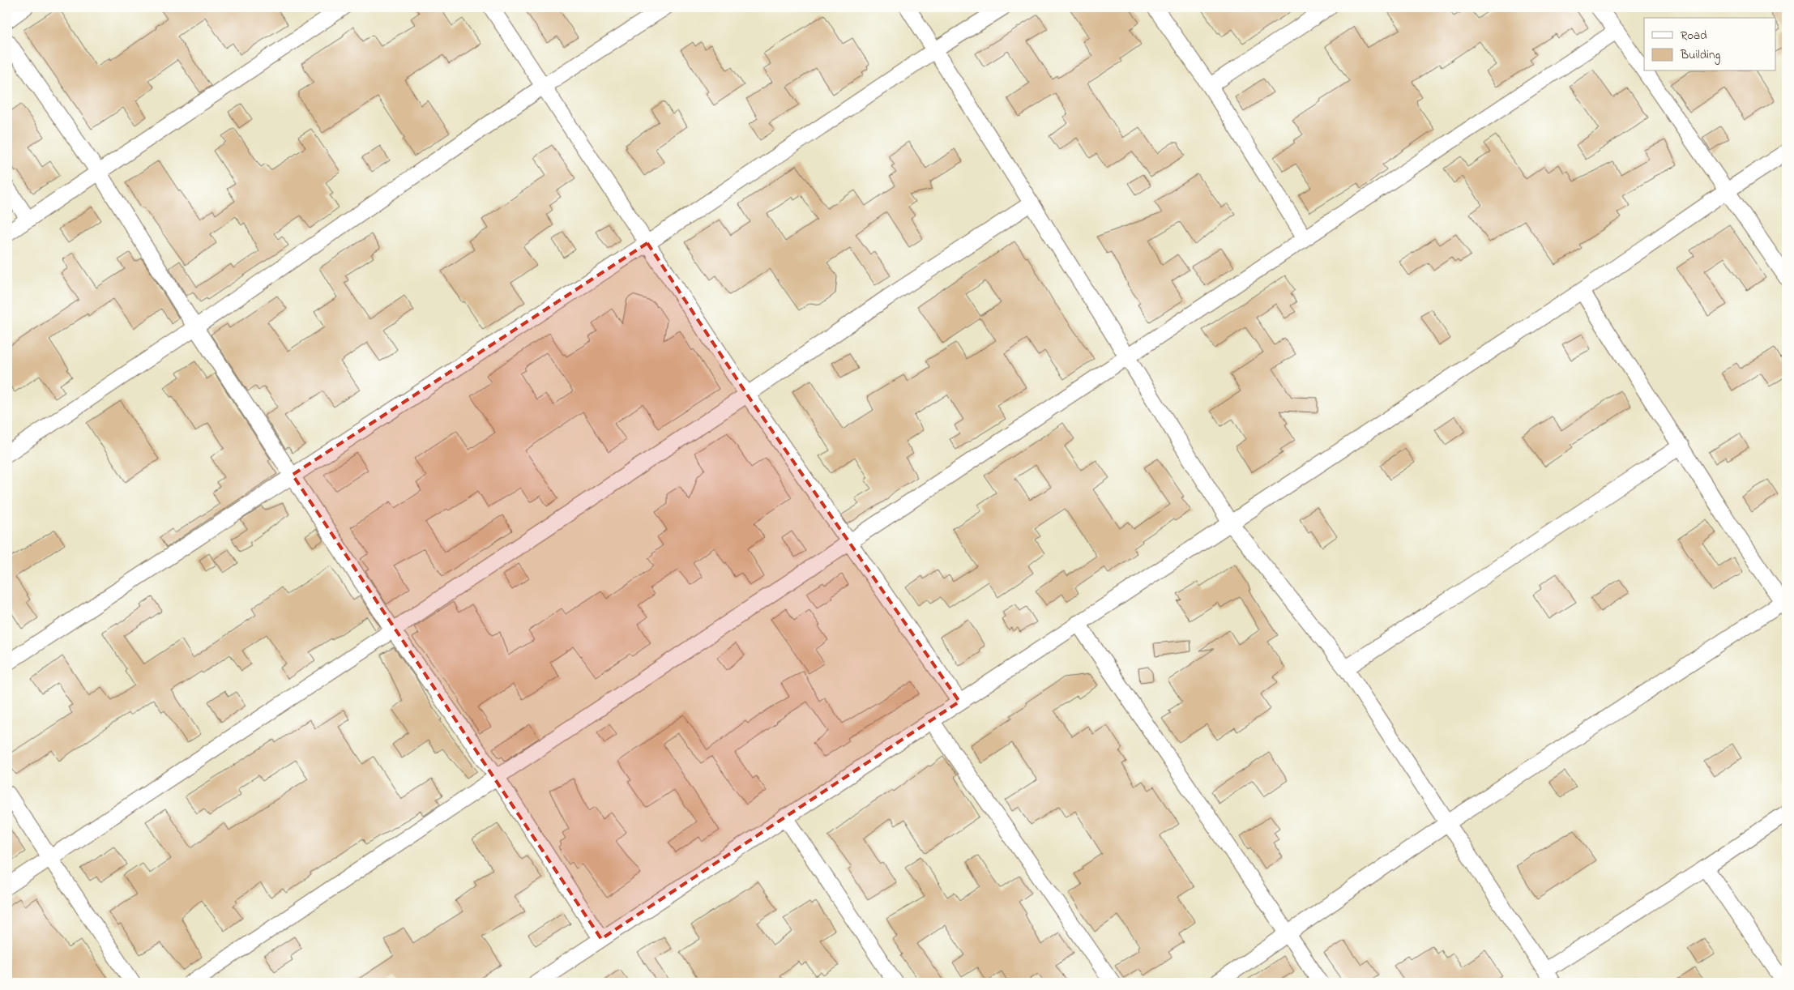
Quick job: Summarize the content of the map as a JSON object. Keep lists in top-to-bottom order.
{
  "legend": ["Road", "Building"]
}
